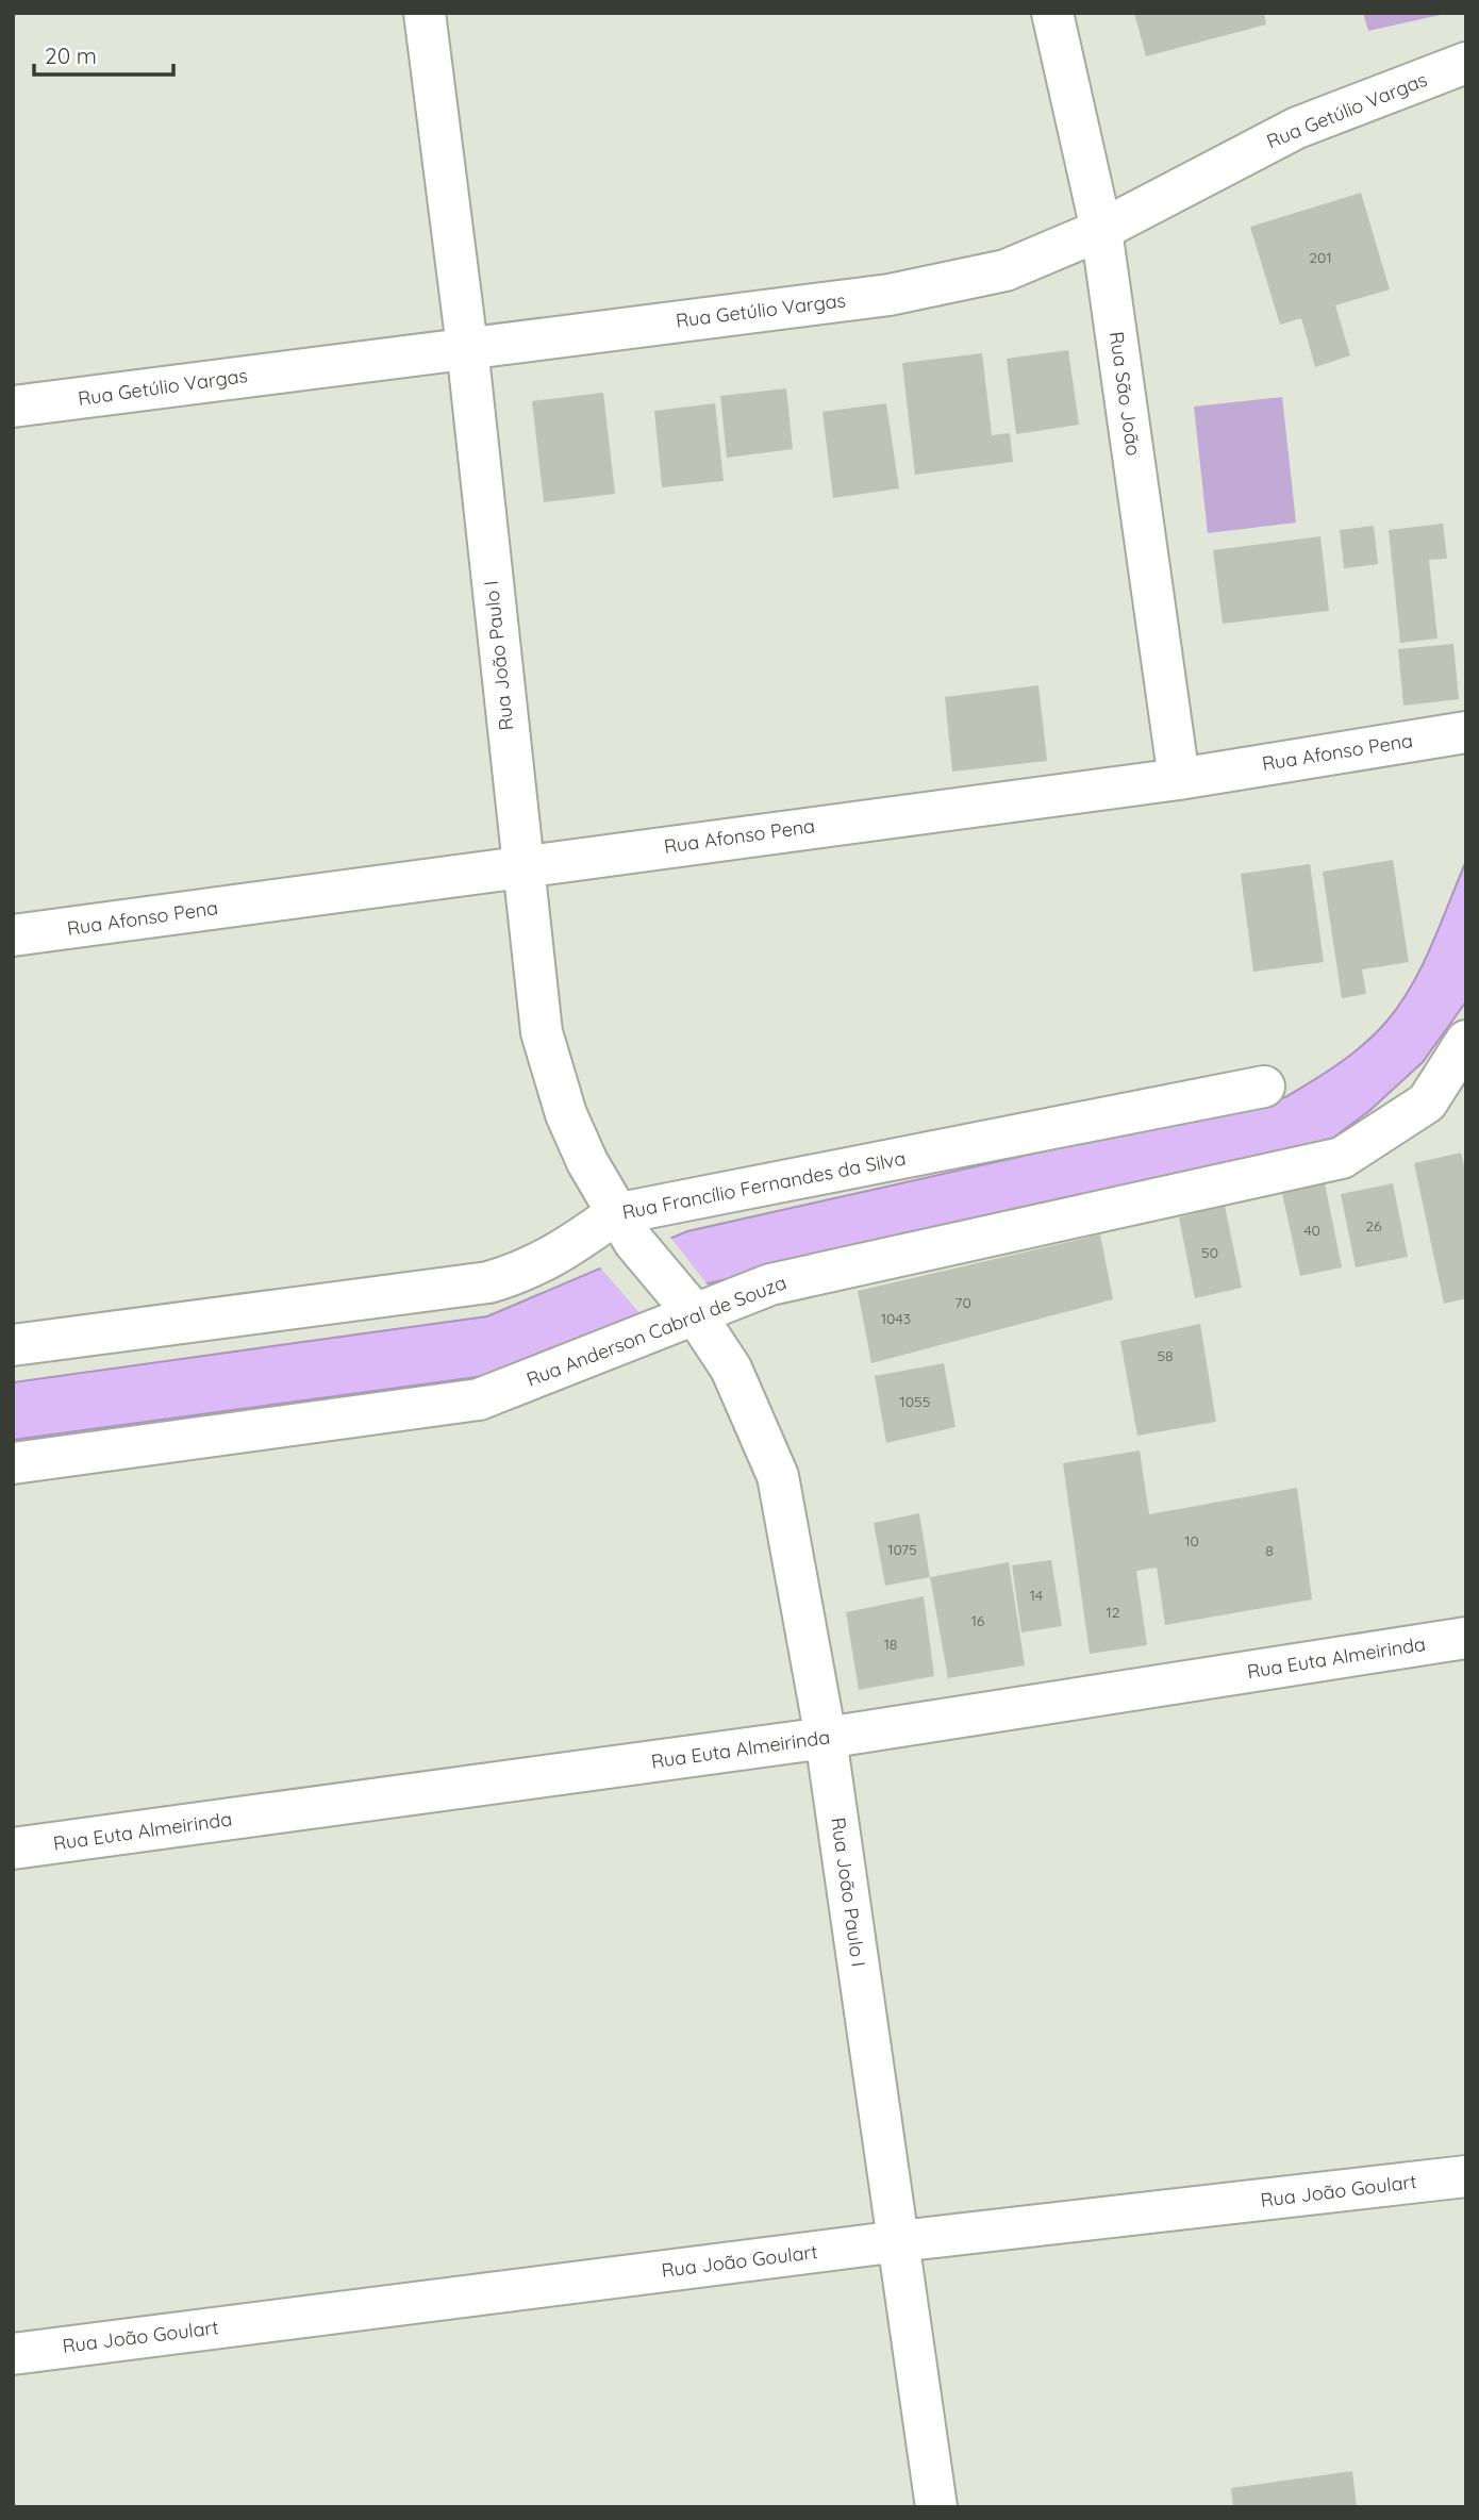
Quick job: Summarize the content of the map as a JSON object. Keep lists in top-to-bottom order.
{
  "streets": {
    "street": [
      "Rua Getúlio Vargas",
      "Rua São João",
      "Rua João Paulo I",
      "Rua Afonso Pena",
      "Rua Francílio Fernandes da Silva",
      "Rua Anderson Cabral de Souza",
      "Rua Euta Almeirinda",
      "Rua João Goulart"
    ]
  },
  "crossings": [
    ["Rua Getúlio Vargas", "Rua São João"],
    ["Rua Getúlio Vargas", "Rua João Paulo I"],
    ["Rua São João", "Rua Afonso Pena"],
    ["Rua João Paulo I", "Rua Afonso Pena"],
    ["Rua João Paulo I", "Rua Francílio Fernandes da Silva"],
    ["Rua João Paulo I", "Rua Anderson Cabral de Souza"],
    ["Rua João Paulo I", "Rua Euta Almeirinda"],
    ["Rua João Paulo I", "Rua João Goulart"],
    ["Rua Francílio Fernandes da Silva", "Rua Anderson Cabral de Souza"]
  ],
  "house_numbers": [
    "201",
    "26",
    "40",
    "50",
    "70",
    "1043",
    "58",
    "1055",
    "10",
    "1075",
    "8",
    "14",
    "12",
    "16",
    "18"
  ],
  "scale_bar": "20 m"
}
